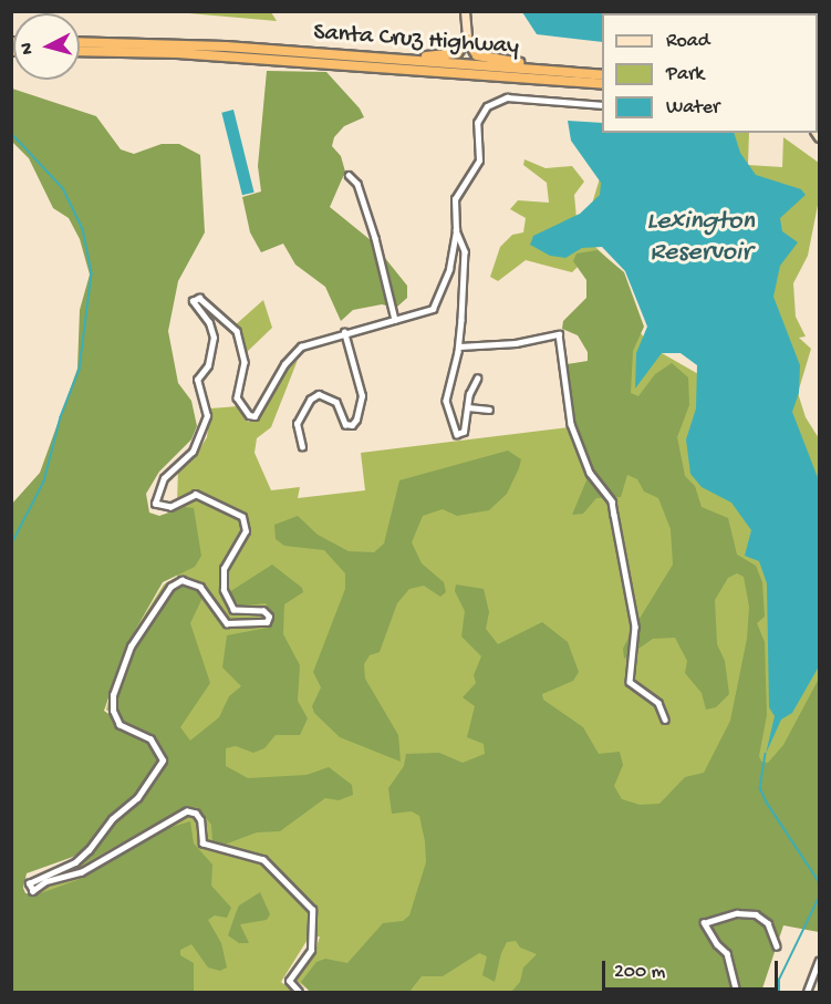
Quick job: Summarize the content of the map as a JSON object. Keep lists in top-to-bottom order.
{
  "streets": {
    "highway": ["Santa Cruz Highway"]
  },
  "water": ["Lexington Reservoir"],
  "legend": ["Road", "Park", "Water"],
  "scale_bar": "200 m",
  "north": "left"
}
